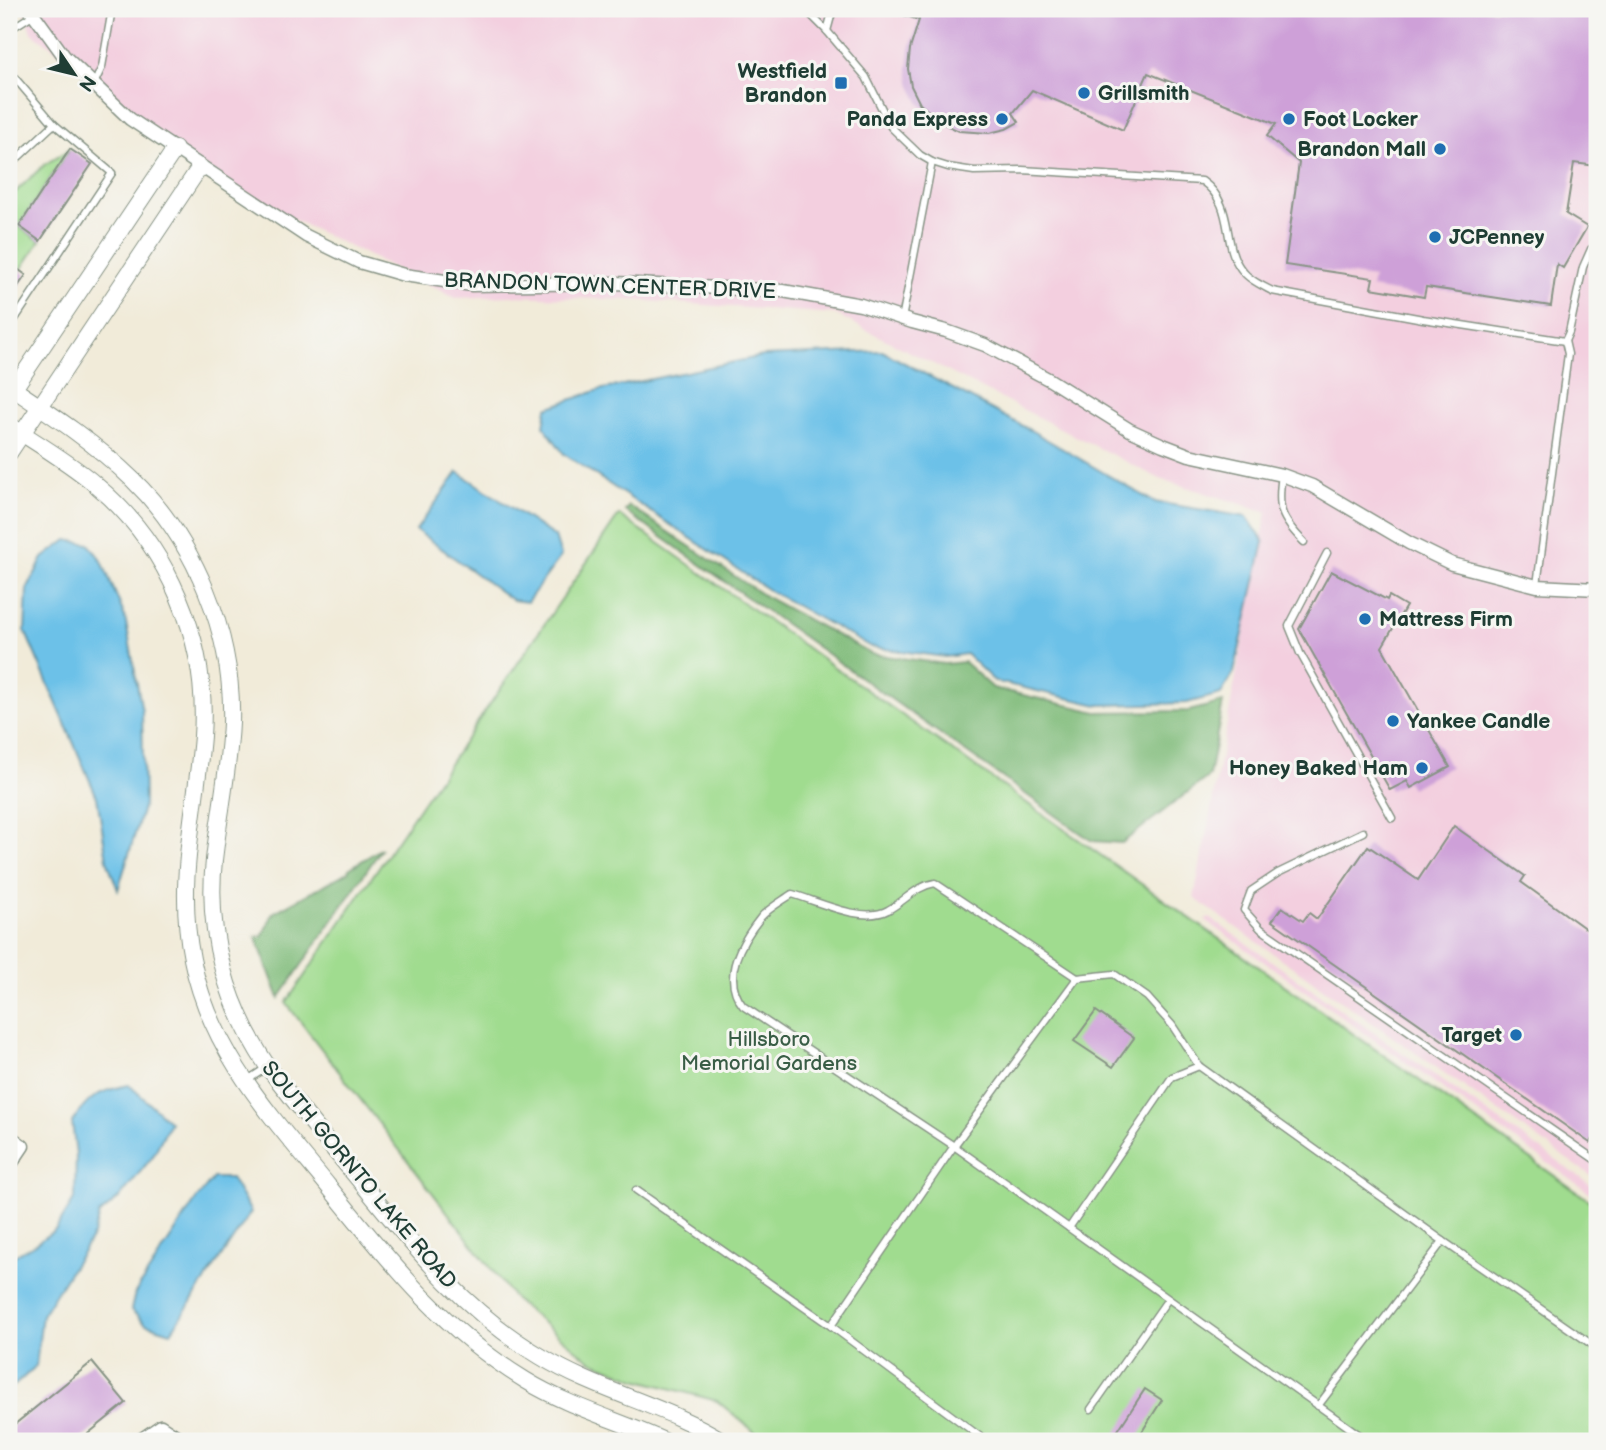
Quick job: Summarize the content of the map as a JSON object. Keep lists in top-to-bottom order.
{
  "streets": {
    "street": ["BRANDON TOWN CENTER DRIVE", "SOUTH GORNTO LAKE ROAD"]
  },
  "parks": ["Hillsboro Memorial Gardens"],
  "places": {
    "transit": ["Westfield Brandon"],
    "other": [
      "Grillsmith",
      "Panda Express",
      "Foot Locker",
      "Brandon Mall",
      "JCPenney",
      "Mattress Firm",
      "Yankee Candle",
      "Honey Baked Ham",
      "Target"
    ]
  },
  "north": "bottom right"
}
